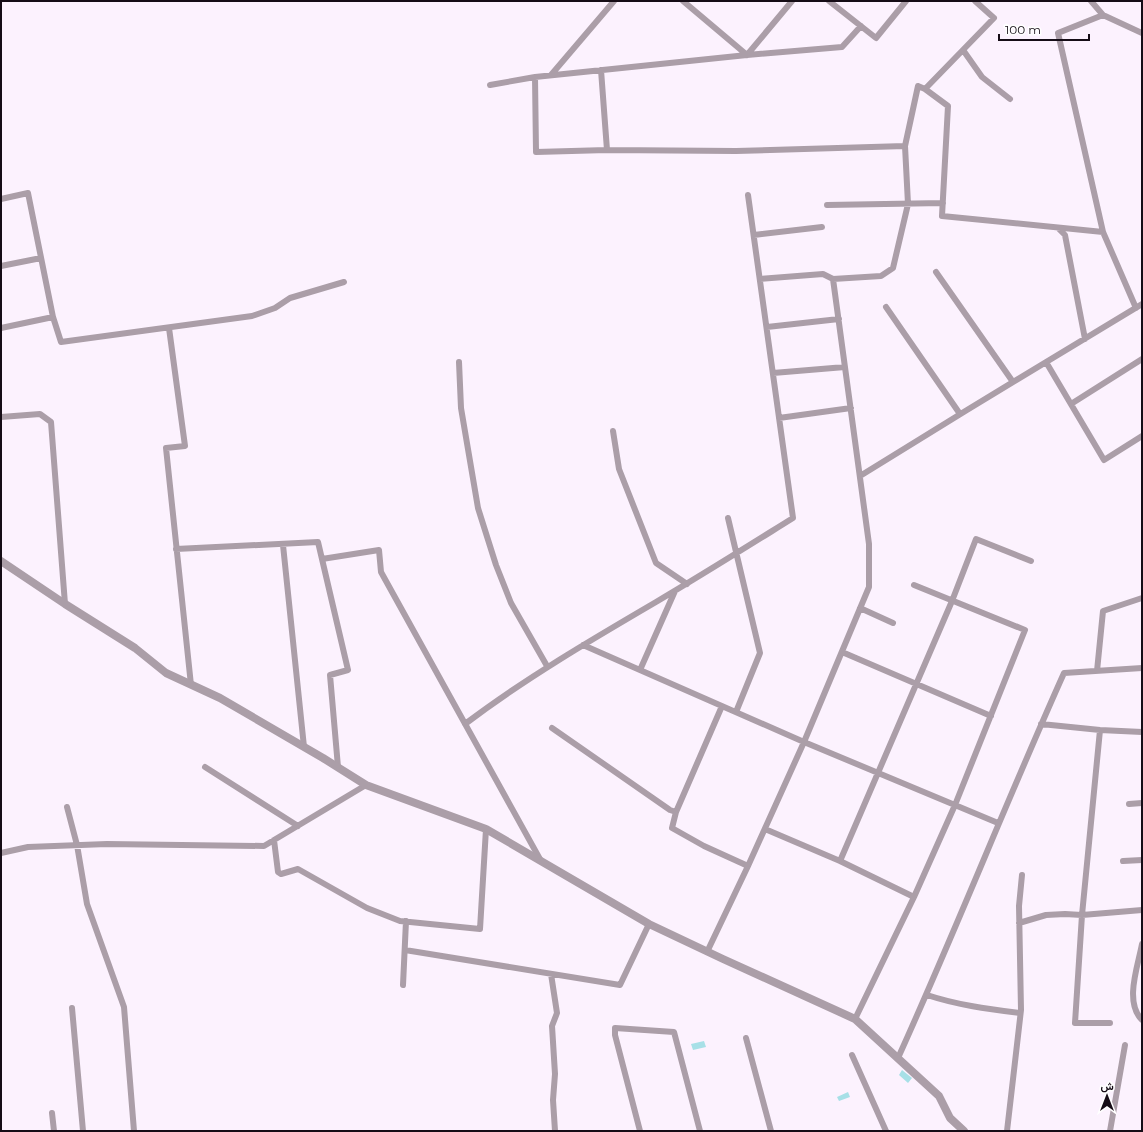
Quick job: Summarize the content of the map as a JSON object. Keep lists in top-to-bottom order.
{
  "scale_bar": "100 m",
  "north": "top"
}
